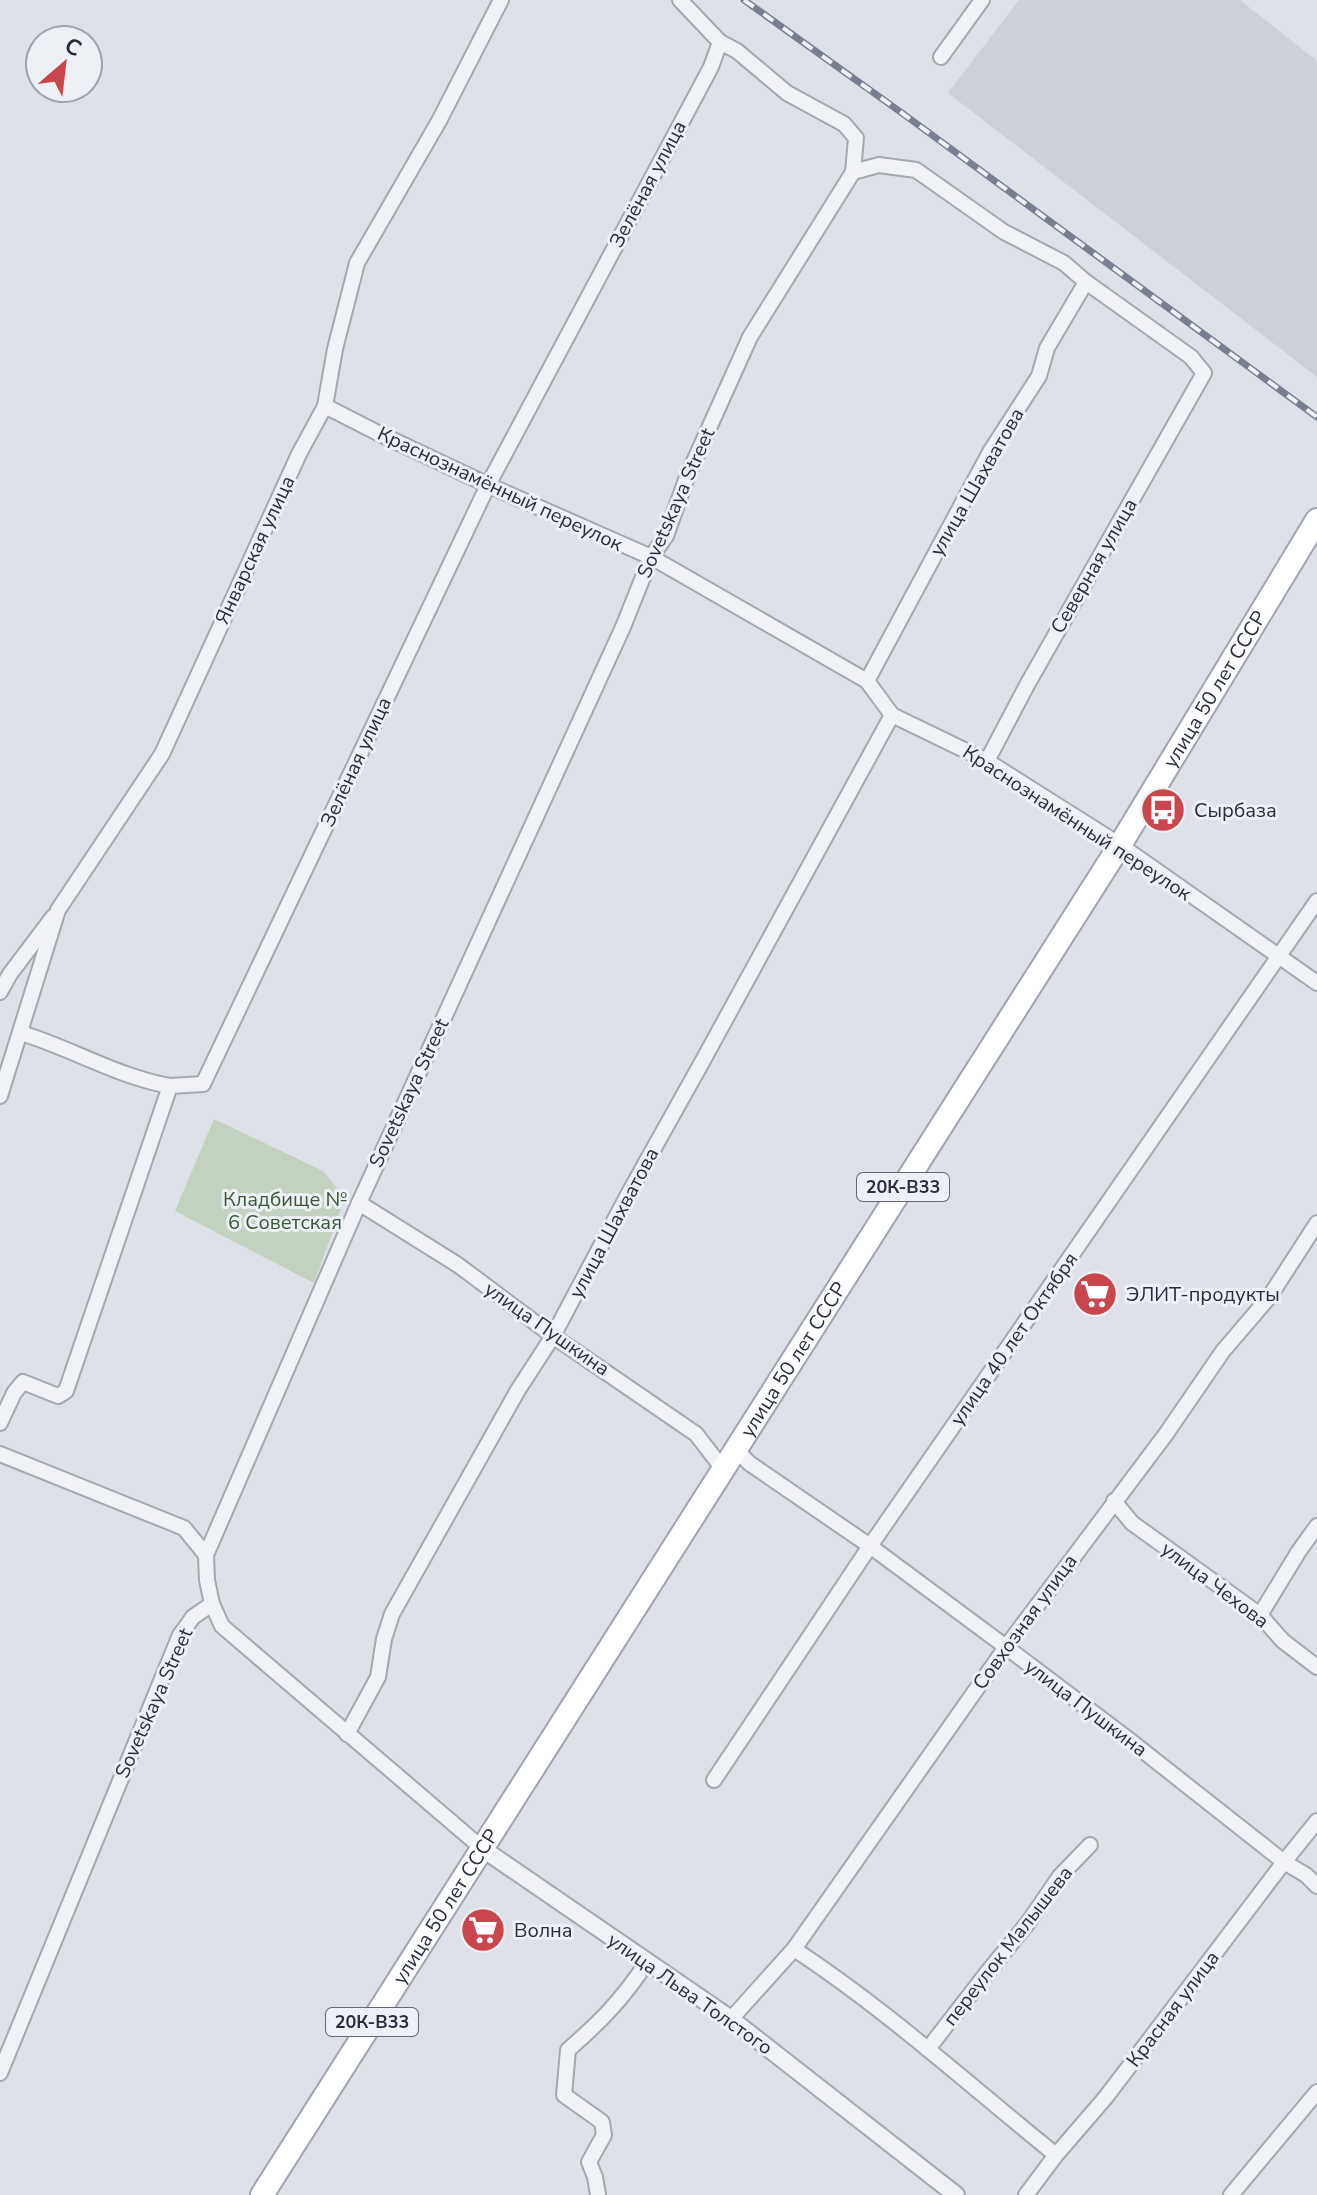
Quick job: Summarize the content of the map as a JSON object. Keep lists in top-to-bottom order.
{
  "streets": {
    "main road": ["улица 50 лет СССР", "20К-В33"],
    "street": [
      "Зелёная улица",
      "улица Шахватова",
      "Краснознамённый переулок",
      "Sovetskaya Street",
      "Январская улица",
      "Северная улица",
      "улица Пушкина",
      "улица 40 лет Октября",
      "улица Чехова",
      "Совхозная улица",
      "переулок Малышева",
      "улица Льва Толстого",
      "Красная улица"
    ]
  },
  "crossings": [
    ["Зелёная улица", "Краснознамённый переулок"],
    ["улица Шахватова", "Краснознамённый переулок"],
    ["улица Шахватова", "Северная улица"],
    ["улица Шахватова", "улица Пушкина"],
    ["улица Шахватова", "улица Льва Толстого"],
    ["Краснознамённый переулок", "Sovetskaya Street"],
    ["Краснознамённый переулок", "Январская улица"],
    ["Краснознамённый переулок", "Северная улица"],
    ["Краснознамённый переулок", "улица 50 лет СССР"],
    ["Краснознамённый переулок", "улица 40 лет Октября"],
    ["Sovetskaya Street", "улица Пушкина"],
    ["Sovetskaya Street", "улица Льва Толстого"],
    ["улица 50 лет СССР", "улица Пушкина"],
    ["улица 50 лет СССР", "улица Льва Толстого"],
    ["улица Пушкина", "улица 40 лет Октября"],
    ["улица Пушкина", "Совхозная улица"],
    ["улица Пушкина", "Красная улица"],
    ["улица Чехова", "Совхозная улица"],
    ["Совхозная улица", "улица Льва Толстого"]
  ],
  "parks": ["Кладбище № 6 Советская"],
  "places": {
    "bus stop": ["Сырбаза"],
    "supermarket": ["ЭЛИТ-продукты", "Волна"]
  },
  "north": "top right"
}
